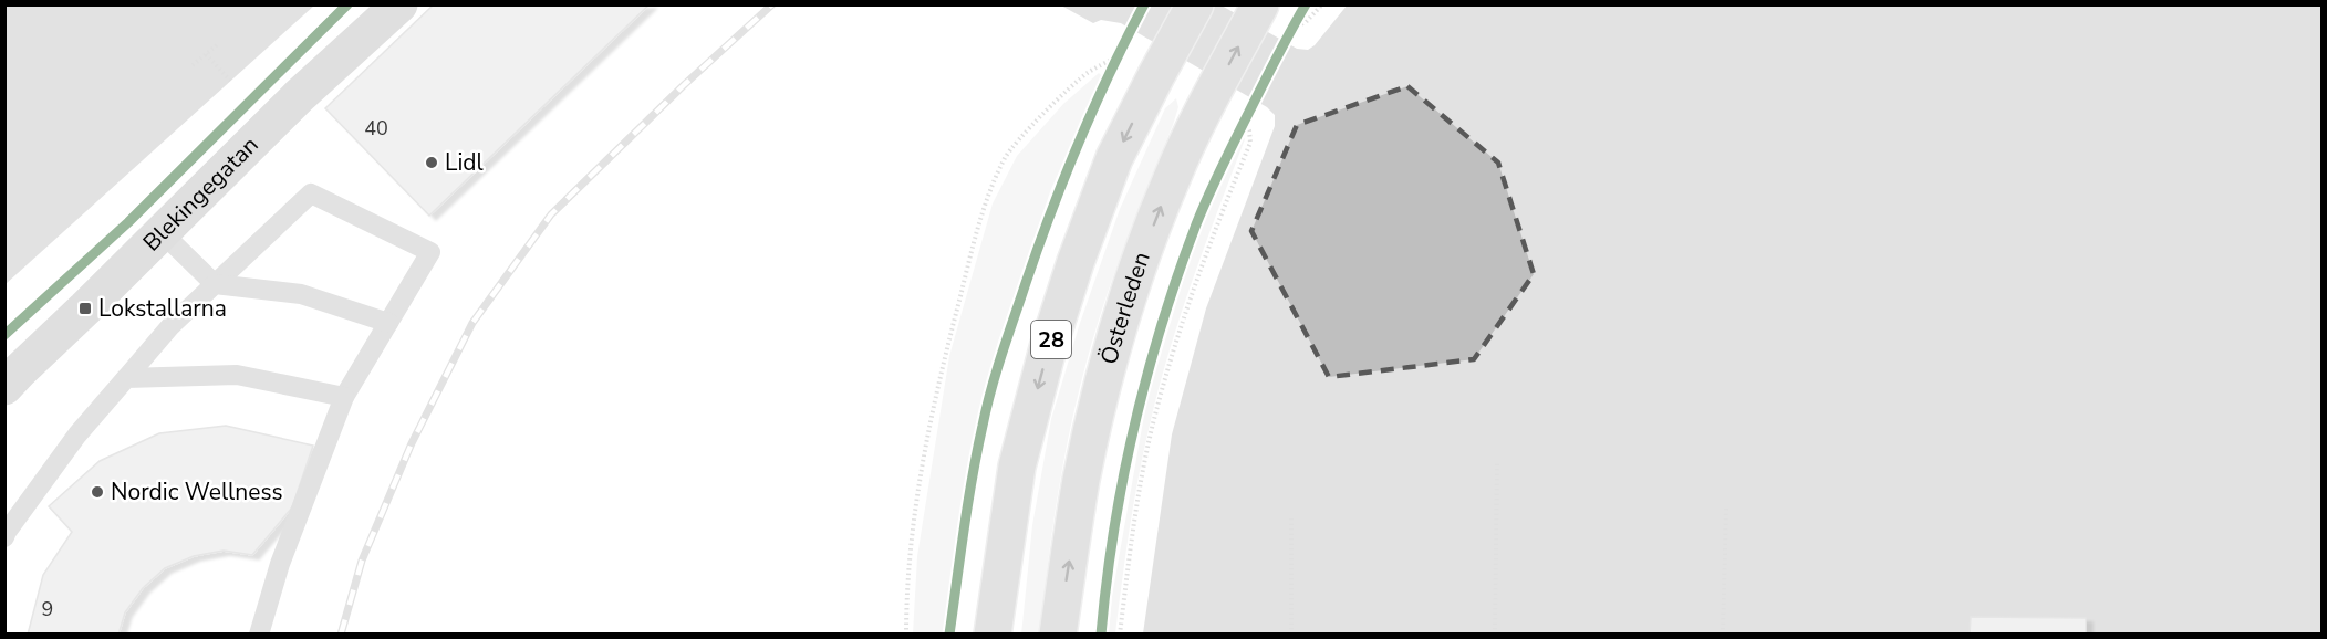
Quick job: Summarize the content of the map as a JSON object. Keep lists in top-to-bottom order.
{
  "streets": {
    "main road": ["Blekingegatan", "Österleden", "28"]
  },
  "places": {
    "other": ["Lidl", "Nordic Wellness"],
    "transit": ["Lokstallarna"]
  },
  "house_numbers": ["40", "9"]
}
